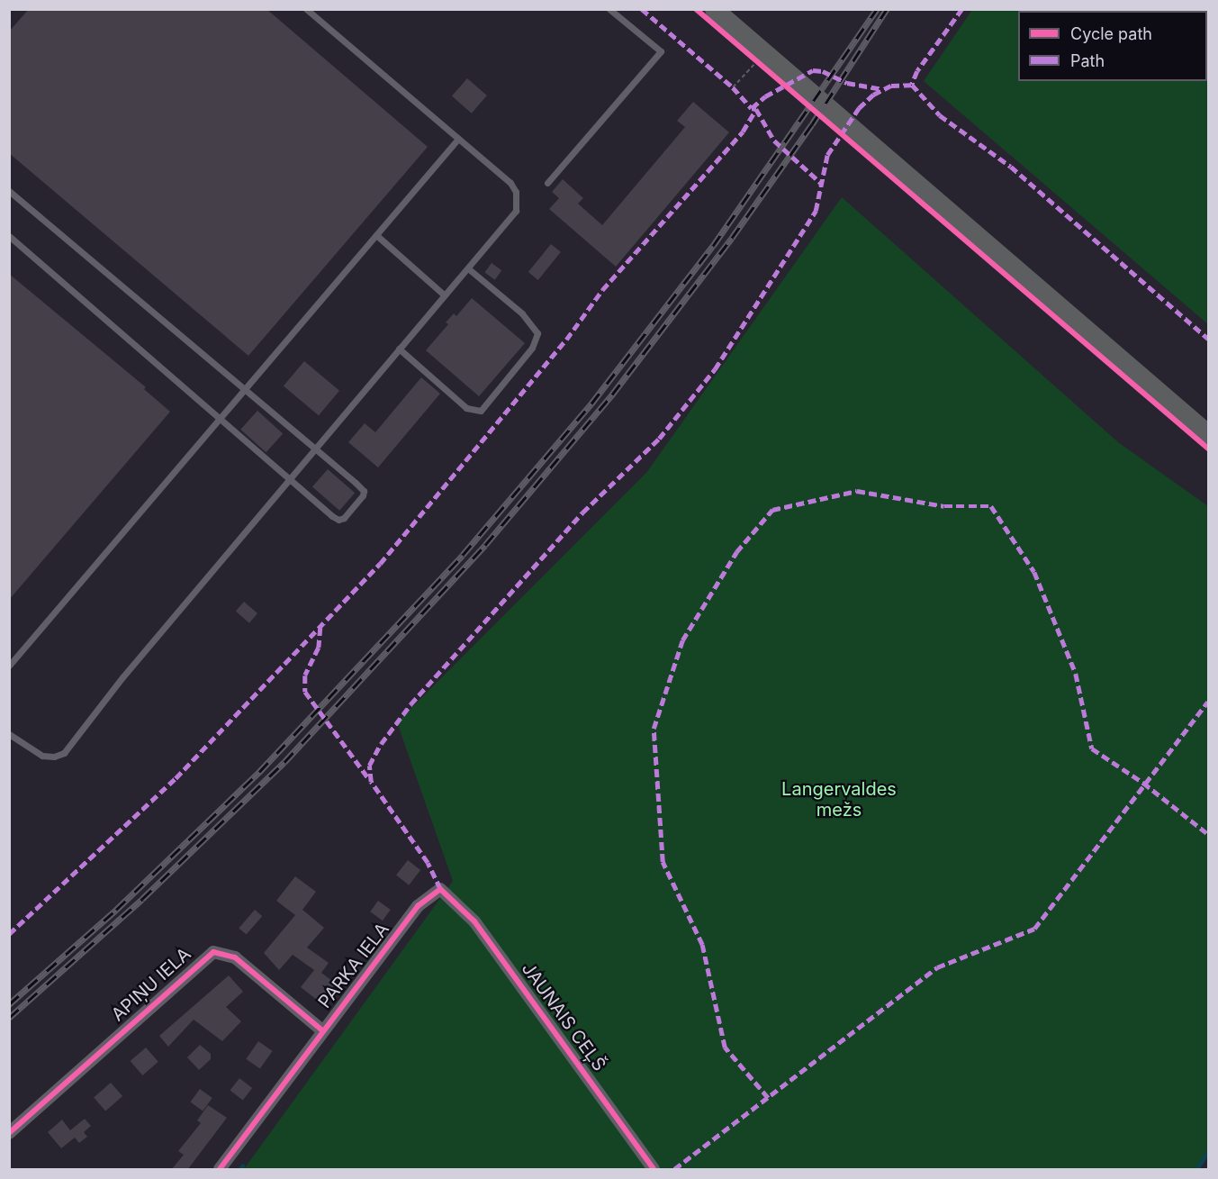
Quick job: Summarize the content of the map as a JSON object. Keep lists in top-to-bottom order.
{
  "streets": {
    "street": ["PARKA IELA", "APIŅU IELA", "JAUNAIS CEĻŠ"]
  },
  "crossings": [
    ["PARKA IELA", "APIŅU IELA"],
    ["PARKA IELA", "JAUNAIS CEĻŠ"]
  ],
  "parks": ["Langervaldes mežs"],
  "legend": ["Cycle path", "Path"]
}
